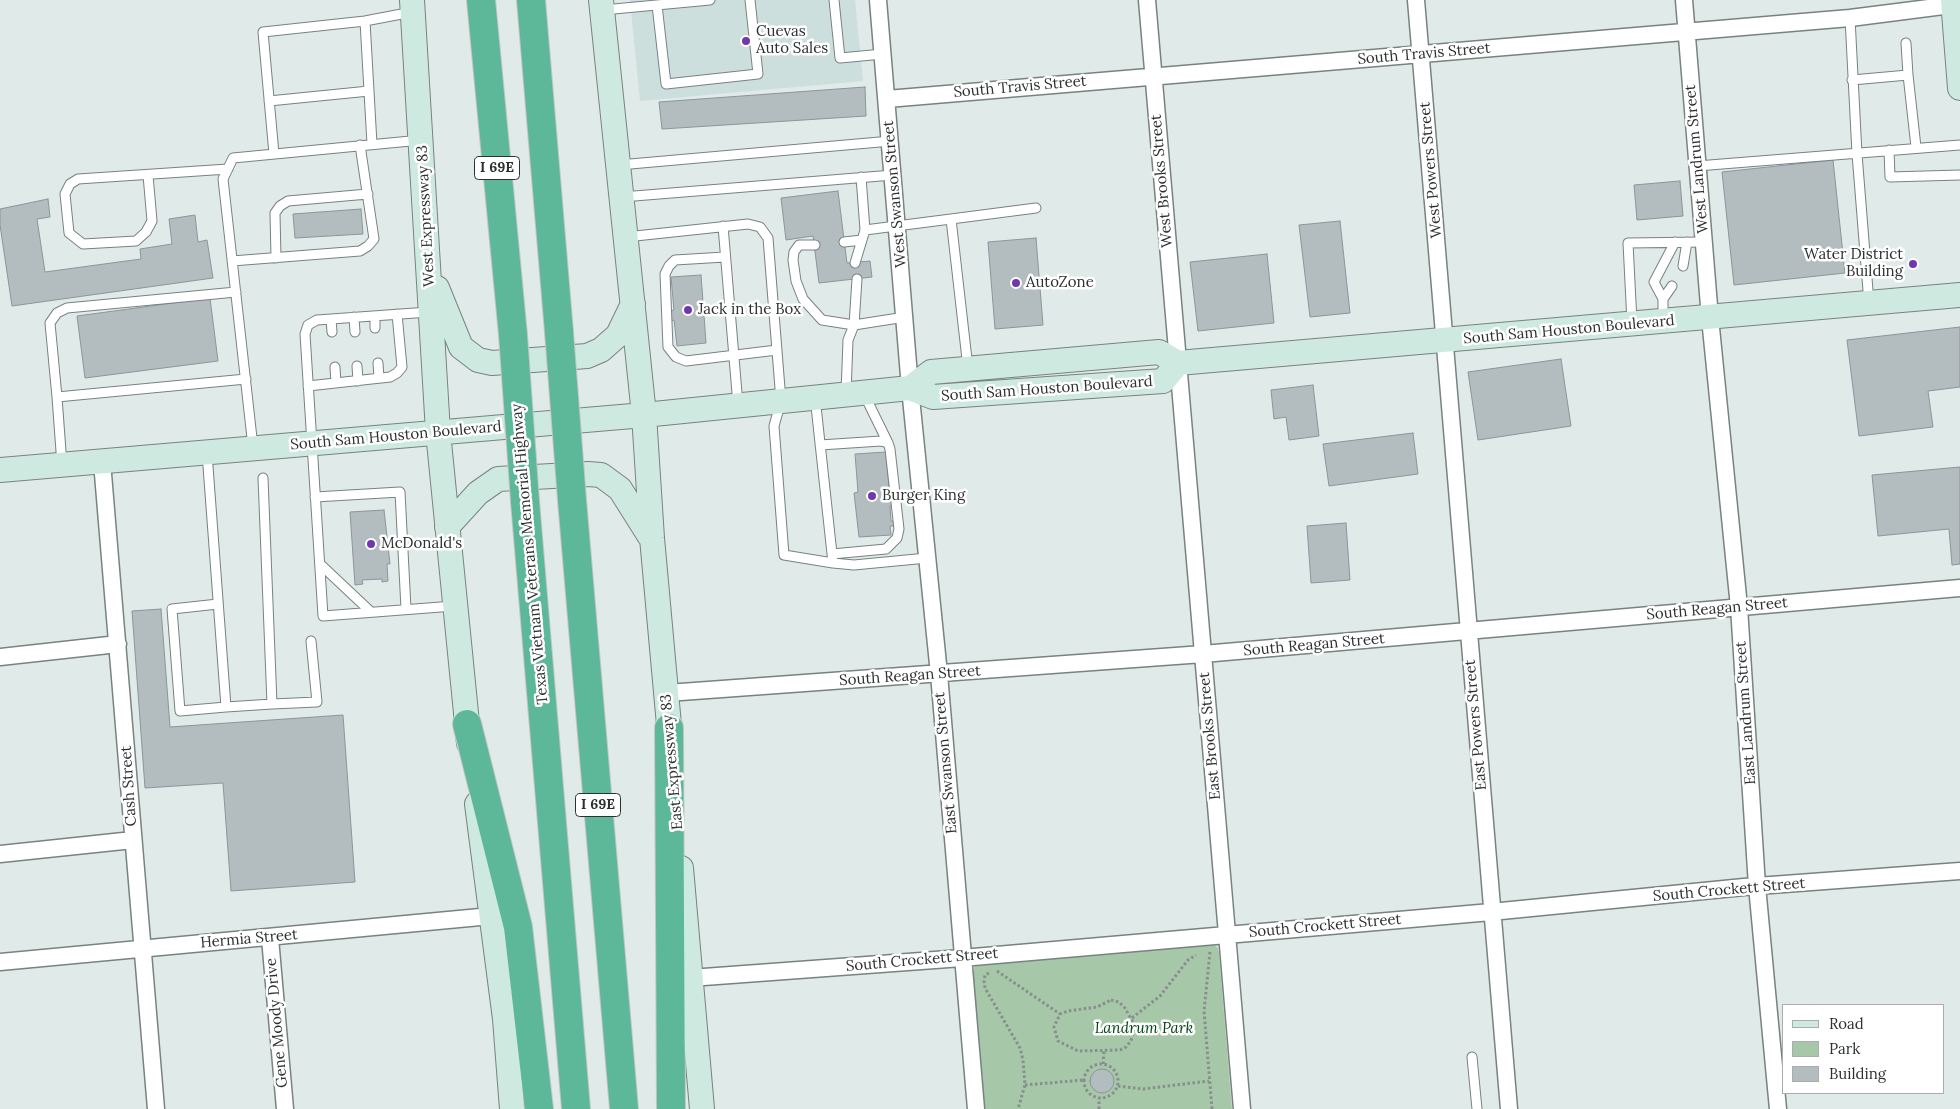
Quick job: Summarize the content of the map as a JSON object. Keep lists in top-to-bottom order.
{
  "streets": {
    "highway": ["I 69E", "Texas Vietnam Veterans Memorial Highway"],
    "main road": ["West Expressway 83", "South Sam Houston Boulevard", "East Expressway 83"],
    "street": [
      "South Travis Street",
      "West Landrum Street",
      "West Powers Street",
      "West Brooks Street",
      "West Swanson Street",
      "South Reagan Street",
      "East Landrum Street",
      "East Powers Street",
      "East Brooks Street",
      "East Swanson Street",
      "Cash Street",
      "South Crockett Street",
      "Hermia Street",
      "Gene Moody Drive"
    ]
  },
  "crossings": [
    ["South Travis Street", "West Landrum Street"],
    ["South Travis Street", "West Powers Street"],
    ["South Travis Street", "West Brooks Street"],
    ["South Travis Street", "West Swanson Street"],
    ["West Landrum Street", "South Sam Houston Boulevard"],
    ["West Landrum Street", "East Landrum Street"],
    ["West Powers Street", "South Sam Houston Boulevard"],
    ["West Powers Street", "East Powers Street"],
    ["West Brooks Street", "South Sam Houston Boulevard"],
    ["West Brooks Street", "East Brooks Street"],
    ["West Swanson Street", "South Sam Houston Boulevard"],
    ["West Swanson Street", "East Swanson Street"],
    ["West Expressway 83", "South Sam Houston Boulevard"],
    ["South Sam Houston Boulevard", "East Landrum Street"],
    ["South Sam Houston Boulevard", "East Powers Street"],
    ["South Sam Houston Boulevard", "East Brooks Street"],
    ["South Sam Houston Boulevard", "East Expressway 83"],
    ["South Sam Houston Boulevard", "East Swanson Street"],
    ["South Sam Houston Boulevard", "Cash Street"],
    ["South Reagan Street", "East Landrum Street"],
    ["South Reagan Street", "East Powers Street"],
    ["South Reagan Street", "East Brooks Street"],
    ["South Reagan Street", "East Expressway 83"],
    ["South Reagan Street", "East Swanson Street"],
    ["East Landrum Street", "South Crockett Street"],
    ["East Powers Street", "South Crockett Street"],
    ["East Brooks Street", "South Crockett Street"],
    ["East Expressway 83", "South Crockett Street"],
    ["East Swanson Street", "South Crockett Street"],
    ["Cash Street", "Hermia Street"],
    ["Hermia Street", "Gene Moody Drive"]
  ],
  "parks": ["Landrum Park"],
  "places": [
    "Cuevas Auto Sales",
    "Water District Building",
    "AutoZone",
    "Jack in the Box",
    "Burger King",
    "McDonald's"
  ],
  "legend": ["Road", "Park", "Building"]
}
